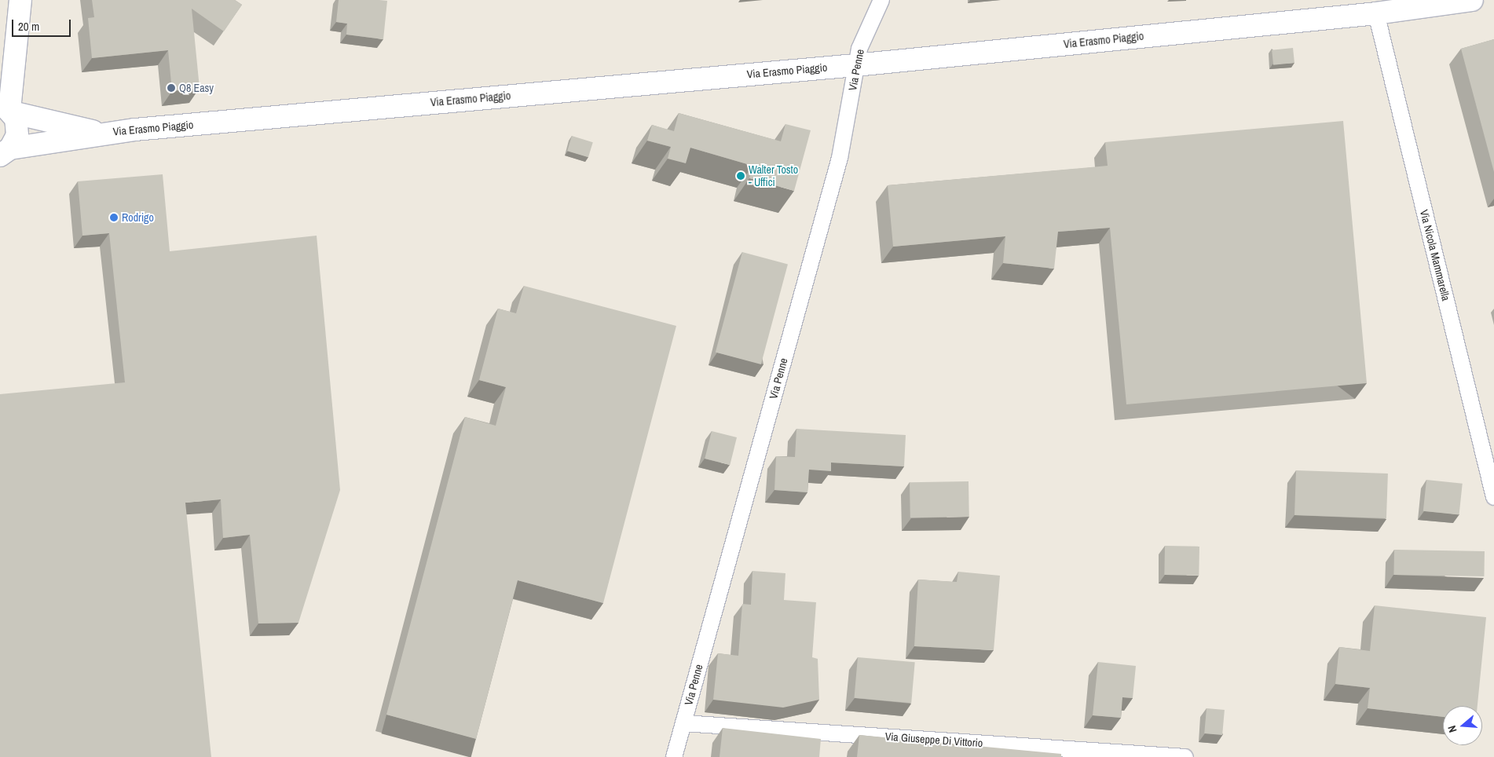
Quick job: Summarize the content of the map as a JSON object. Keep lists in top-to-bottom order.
{
  "streets": {
    "street": [
      "Via Erasmo Piaggio",
      "Via Penne",
      "Via Nicola Mammarella",
      "Via Giuseppe Di Vittorio"
    ]
  },
  "crossings": [
    ["Via Erasmo Piaggio", "Via Penne"],
    ["Via Erasmo Piaggio", "Via Nicola Mammarella"],
    ["Via Penne", "Via Giuseppe Di Vittorio"]
  ],
  "places": ["Q8 Easy", "Walter Tosto - Uffici", "Rodrigo"],
  "scale_bar": "20 m",
  "north": "left"
}
